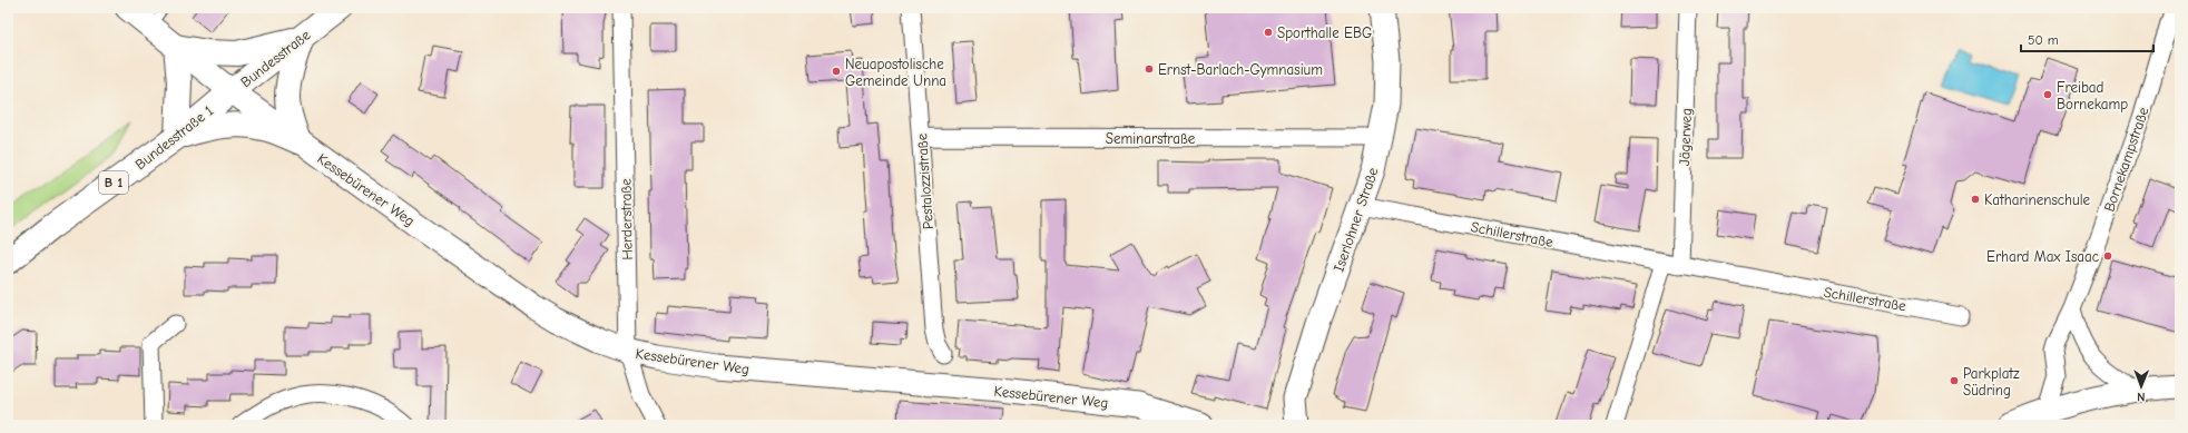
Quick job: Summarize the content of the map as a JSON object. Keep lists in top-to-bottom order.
{
  "streets": {
    "main road": [
      "Bundesstraße",
      "Bundesstraße 1",
      "B 1",
      "Kessebürener Weg",
      "Iserlohner Straße"
    ],
    "street": [
      "Jägerweg",
      "Seminarstraße",
      "Bornekampstraße",
      "Pestalozzistraße",
      "Herderstraße",
      "Schillerstraße"
    ]
  },
  "crossings": [
    ["Bundesstraße", "Bundesstraße 1"],
    ["Bundesstraße", "Kessebürener Weg"],
    ["Bundesstraße 1", "Kessebürener Weg"],
    ["Jägerweg", "Schillerstraße"],
    ["Seminarstraße", "Pestalozzistraße"],
    ["Seminarstraße", "Iserlohner Straße"],
    ["Kessebürener Weg", "Herderstraße"],
    ["Iserlohner Straße", "Schillerstraße"]
  ],
  "places": [
    "Sporthalle EBG",
    "Ernst-Barlach-Gymnasium",
    "Neuapostolische Gemeinde Unna",
    "Freibad Bornekamp",
    "Katharinenschule",
    "Erhard Max Isaac",
    "Parkplatz Südring"
  ],
  "scale_bar": "50 m",
  "north": "bottom"
}
